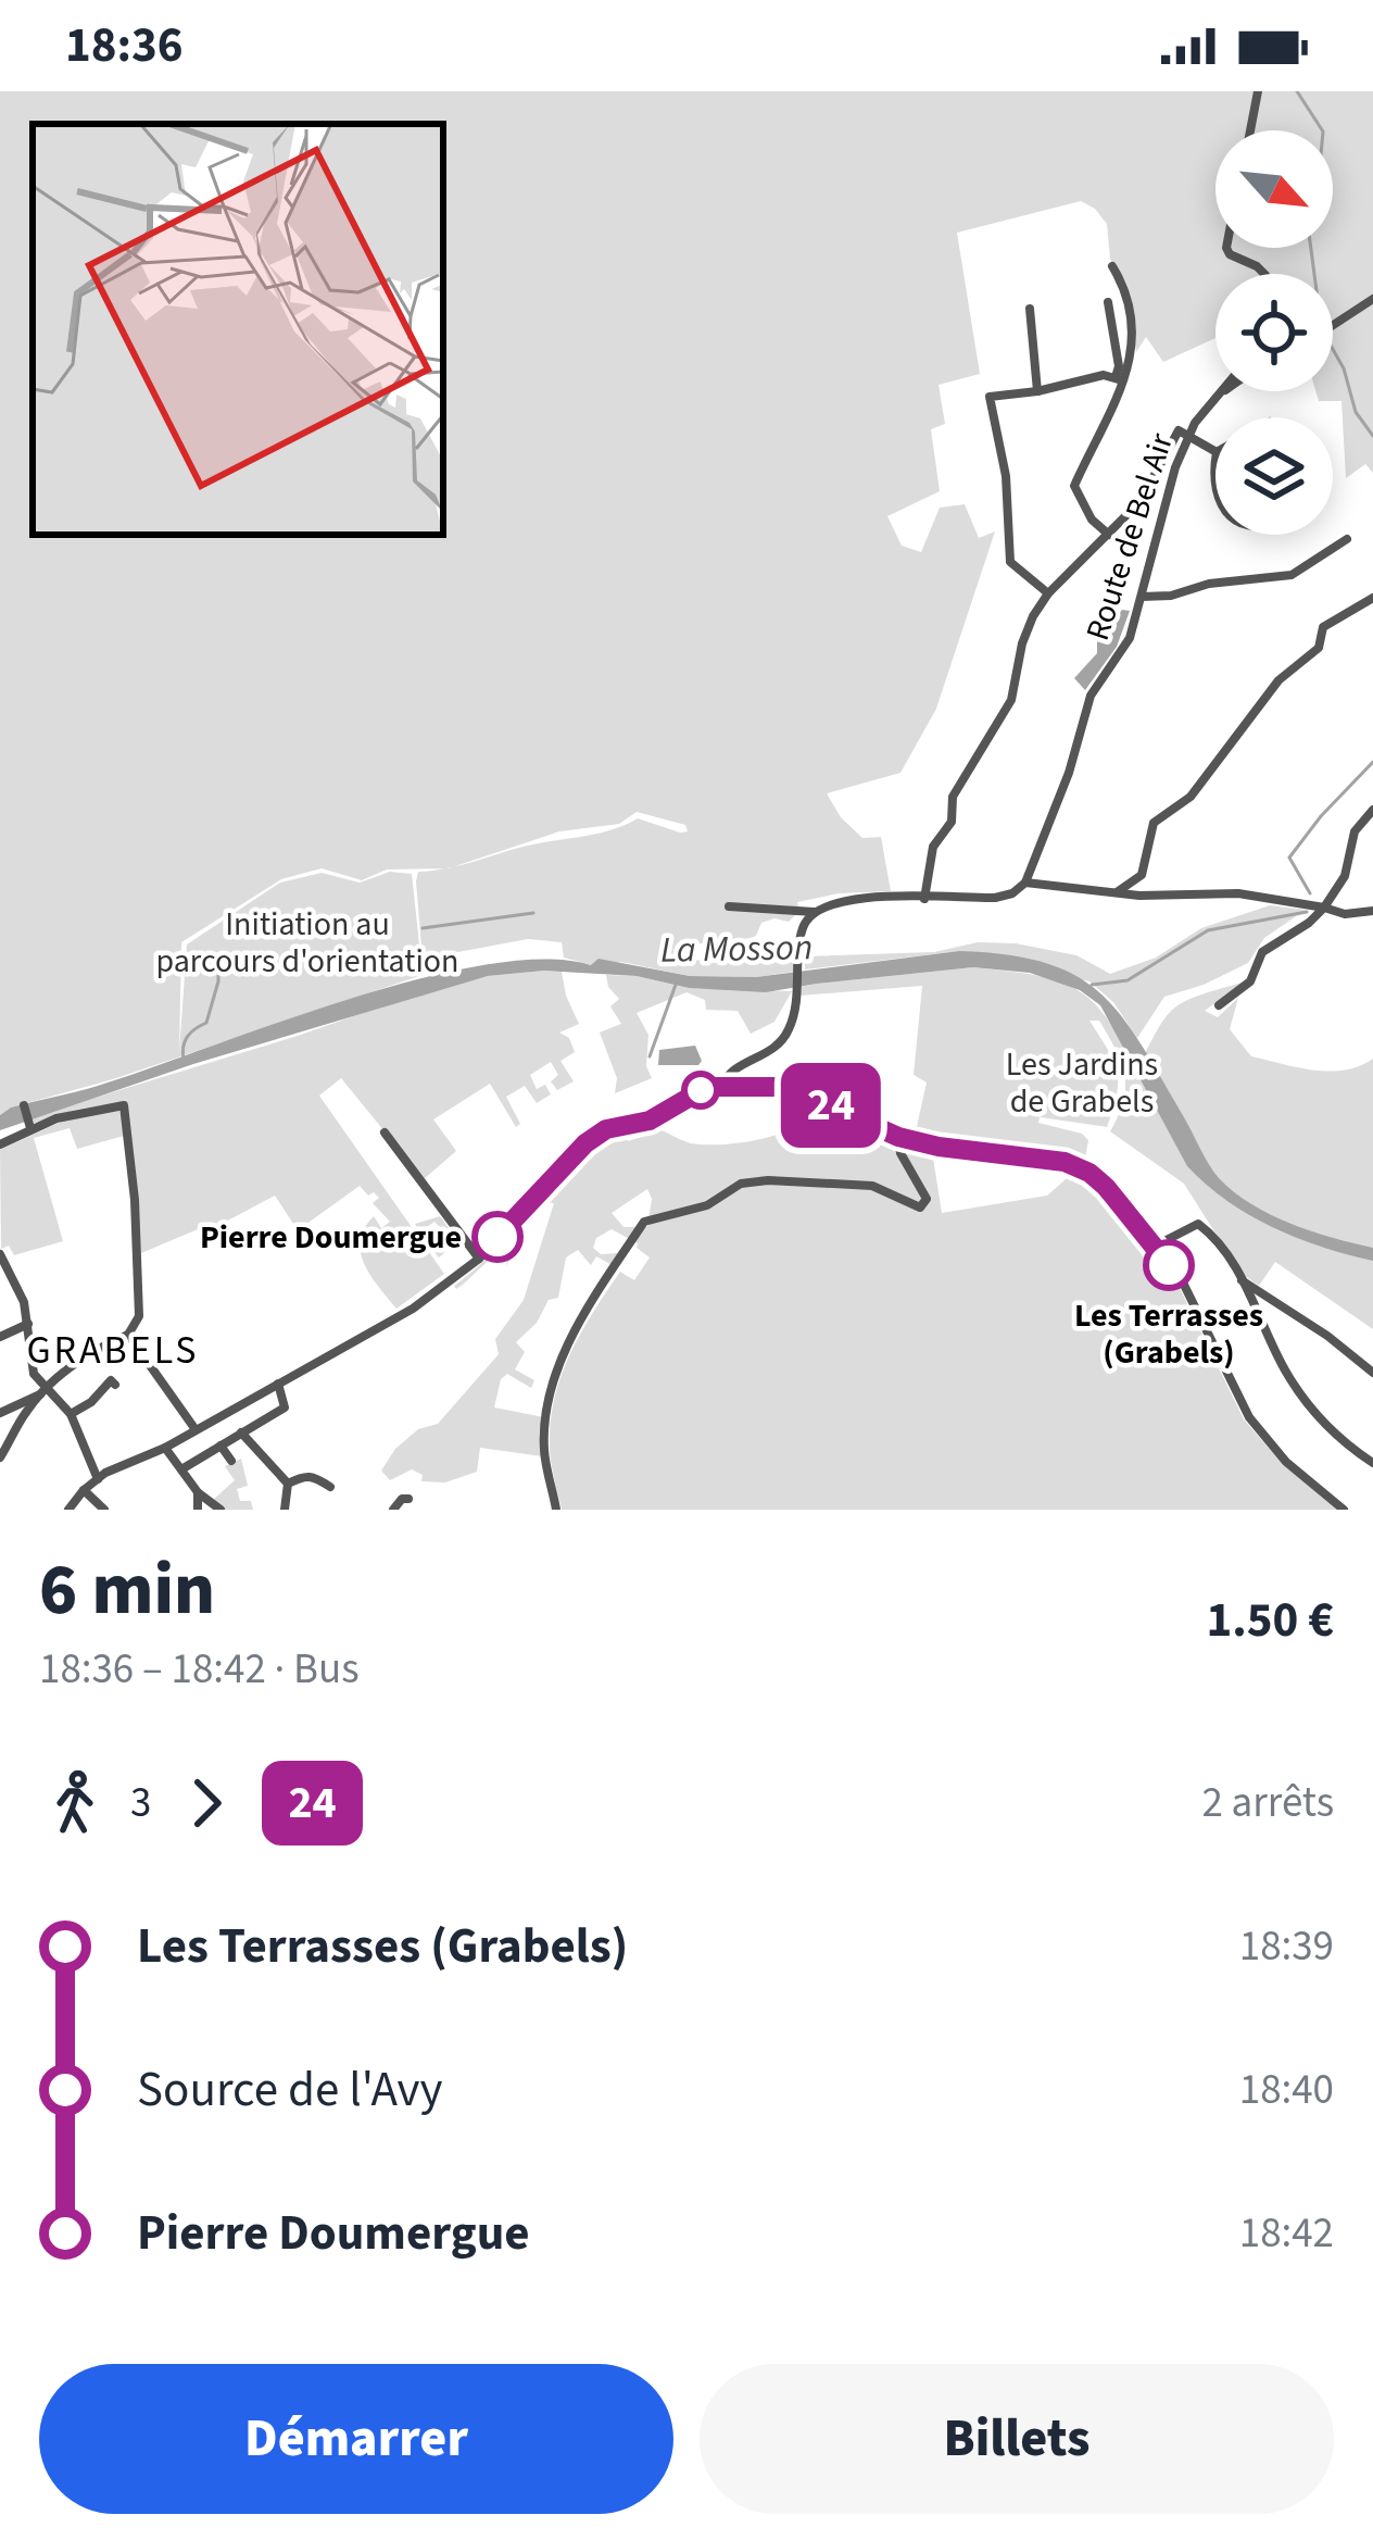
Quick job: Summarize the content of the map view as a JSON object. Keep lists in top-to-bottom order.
{
  "streets": {
    "street": ["Route de Bel Air"]
  },
  "districts": ["GRABELS"],
  "water": ["La Mosson"],
  "parks": ["Initiation au parcours d'orientation", "Les Jardins de Grabels"],
  "places": ["Pierre Doumergue", "Les Terrasses (Grabels)"],
  "lines": ["bus line 24"],
  "north": "bottom right",
  "page": {
    "status": "18:36",
    "on_map": "24",
    "heading": ["6 min", "18:36 – 18:42 · Bus", "1.50 €"],
    "legs": ["3", "24", "2 arrêts"],
    "list": [
      {
        "name": "Les Terrasses (Grabels)",
        "value": "18:39"
      },
      {
        "name": "Source de l'Avy",
        "value": "18:40"
      },
      {
        "name": "Pierre Doumergue",
        "value": "18:42"
      }
    ],
    "buttons": ["Démarrer", "Billets"]
  }
}
